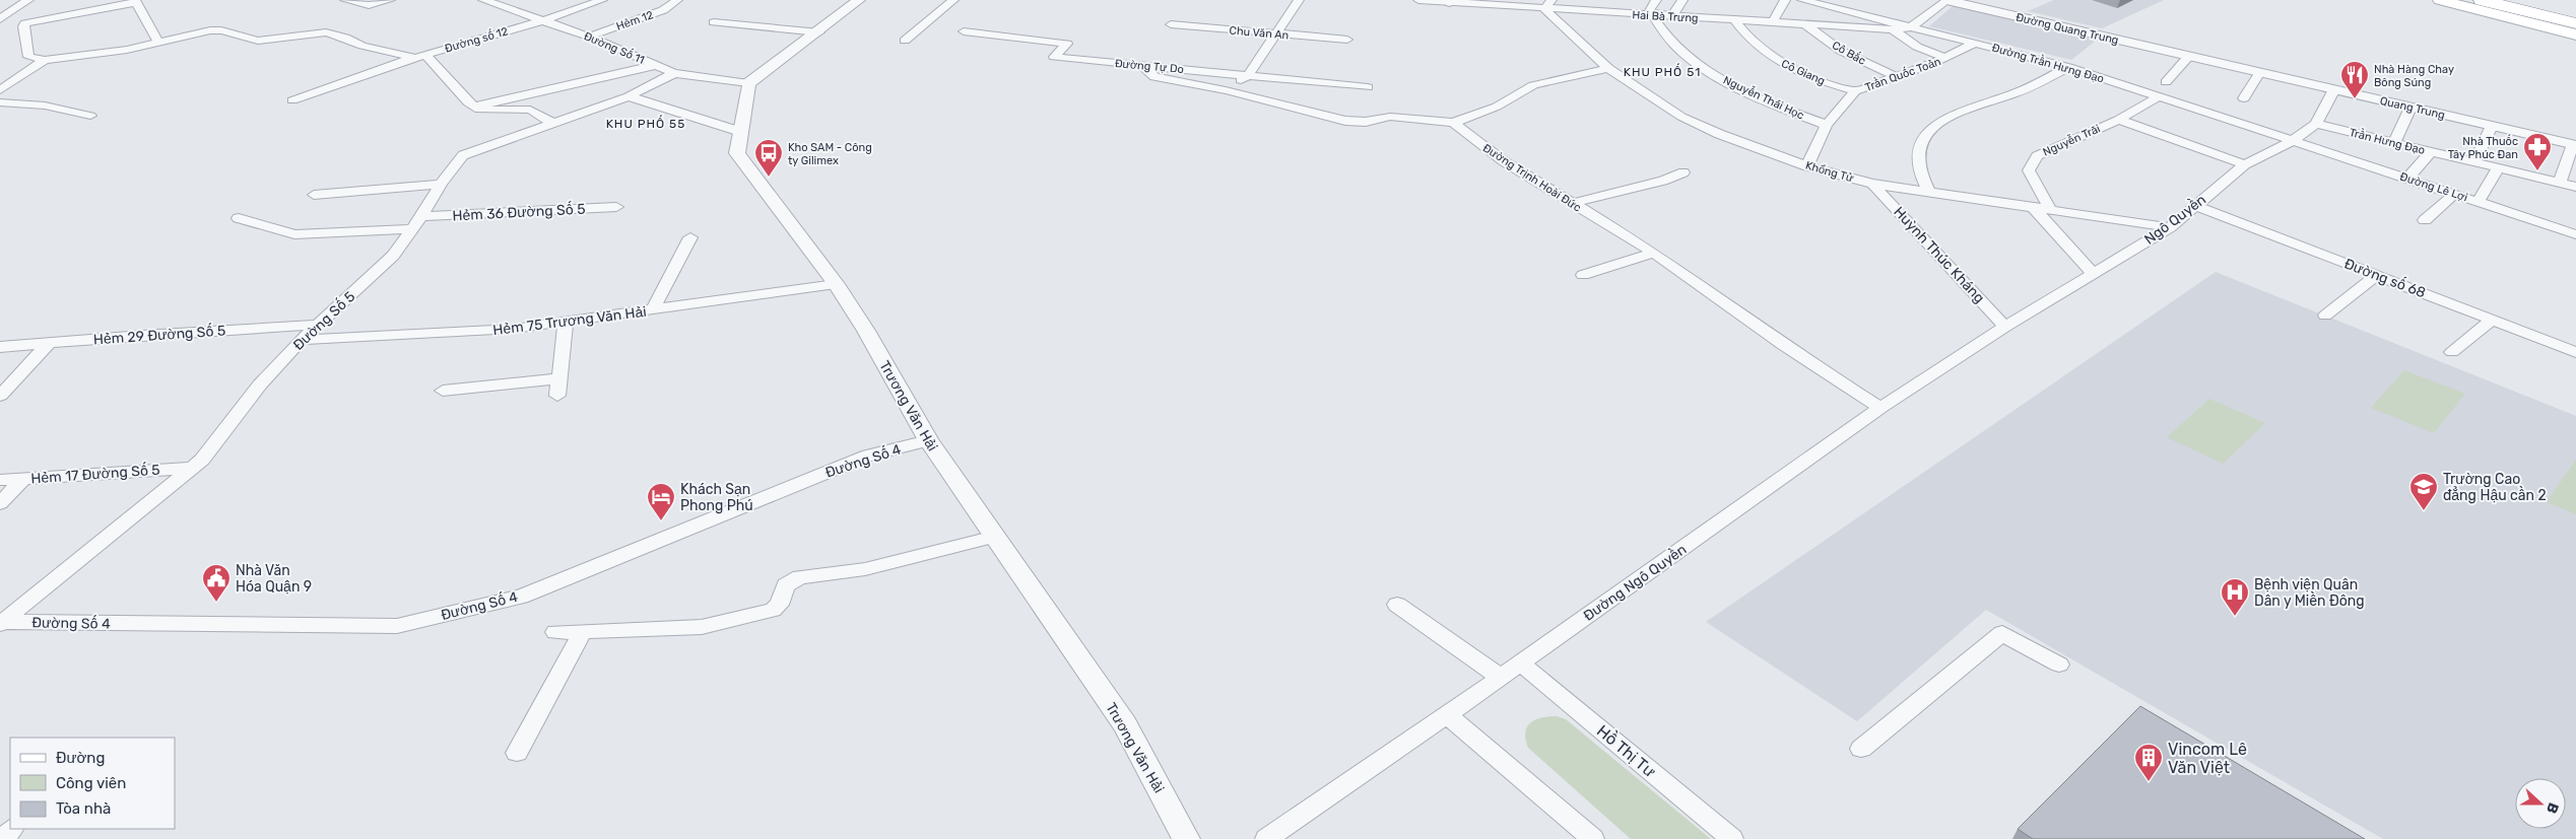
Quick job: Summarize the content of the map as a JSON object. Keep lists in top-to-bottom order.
{
  "streets": {
    "street": [
      "Hai Bà Trưng",
      "Hẻm 12",
      "Đường Quang Trung",
      "Chu Văn An",
      "Đường số 12",
      "Đường Số 11",
      "Cô Bắc",
      "Đường Trần Hưng Đạo",
      "Đường Tự Do",
      "Cô Giang",
      "Trần Quốc Toản",
      "Nguyễn Thái Học",
      "Quang Trung",
      "Nguyễn Trãi",
      "Trần Hưng Đạo",
      "Khổng Tử",
      "Đường Trịnh Hoài Đức",
      "Đường Lê Lợi",
      "Hẻm 36 Đường Số 5",
      "Ngô Quyền",
      "Huỳnh Thúc Kháng",
      "Đường số 68",
      "Đường Số 5",
      "Hẻm 75 Trương Văn Hải",
      "Hẻm 29 Đường Số 5",
      "Trương Văn Hải",
      "Đường Số 4",
      "Hẻm 17 Đường Số 5",
      "Đường Ngô Quyền",
      "Hồ Thị Tư"
    ]
  },
  "crossings": [
    ["Hai Bà Trưng", "Cô Bắc"],
    ["Hai Bà Trưng", "Đường Trần Hưng Đạo"],
    ["Hai Bà Trưng", "Cô Giang"],
    ["Hai Bà Trưng", "Nguyễn Thái Học"],
    ["Hai Bà Trưng", "Khổng Tử"],
    ["Hẻm 12", "Đường Số 11"],
    ["Đường Quang Trung", "Quang Trung"],
    ["Đường số 12", "Đường Số 11"],
    ["Đường Số 11", "Đường Số 5"],
    ["Đường Số 11", "Trương Văn Hải"],
    ["Cô Bắc", "Trần Quốc Toản"],
    ["Đường Trần Hưng Đạo", "Trần Quốc Toản"],
    ["Đường Trần Hưng Đạo", "Nguyễn Trãi"],
    ["Đường Trần Hưng Đạo", "Đường Lê Lợi"],
    ["Đường Trần Hưng Đạo", "Ngô Quyền"],
    ["Cô Giang", "Trần Quốc Toản"],
    ["Trần Quốc Toản", "Nguyễn Thái Học"],
    ["Trần Quốc Toản", "Khổng Tử"],
    ["Nguyễn Trãi", "Khổng Tử"],
    ["Trần Hưng Đạo", "Ngô Quyền"],
    ["Khổng Tử", "Ngô Quyền"],
    ["Khổng Tử", "Huỳnh Thúc Kháng"],
    ["Đường Trịnh Hoài Đức", "Đường Ngô Quyền"],
    ["Đường Lê Lợi", "Ngô Quyền"],
    ["Hẻm 36 Đường Số 5", "Đường Số 5"],
    ["Ngô Quyền", "Huỳnh Thúc Kháng"],
    ["Ngô Quyền", "Đường số 68"],
    ["Ngô Quyền", "Đường Ngô Quyền"],
    ["Huỳnh Thúc Kháng", "Đường Ngô Quyền"],
    ["Đường Số 5", "Hẻm 75 Trương Văn Hải"],
    ["Đường Số 5", "Hẻm 29 Đường Số 5"],
    ["Đường Số 5", "Đường Số 4"],
    ["Đường Số 5", "Hẻm 17 Đường Số 5"],
    ["Hẻm 75 Trương Văn Hải", "Trương Văn Hải"],
    ["Trương Văn Hải", "Đường Số 4"],
    ["Đường Ngô Quyền", "Hồ Thị Tư"]
  ],
  "districts": ["KHU PHỐ 51", "KHU PHỐ 55"],
  "places": {
    "restaurant": ["Nhà Hàng Chay Bông Súng"],
    "pharmacy": ["Nhà Thuốc Tây Phúc Đan"],
    "bus stop": ["Kho SAM - Công ty Gilimex"],
    "school or university": ["Trường Cao đẳng Hậu cần 2"],
    "hotel": ["Khách Sạn Phong Phú"],
    "public building": ["Nhà Văn Hóa Quận 9"],
    "hospital": ["Bệnh viện Quân Dân y Miền Đông"],
    "building": ["Vincom Lê Văn Việt"]
  },
  "legend": ["Đường", "Công viên", "Tòa nhà"],
  "north": "right"
}
